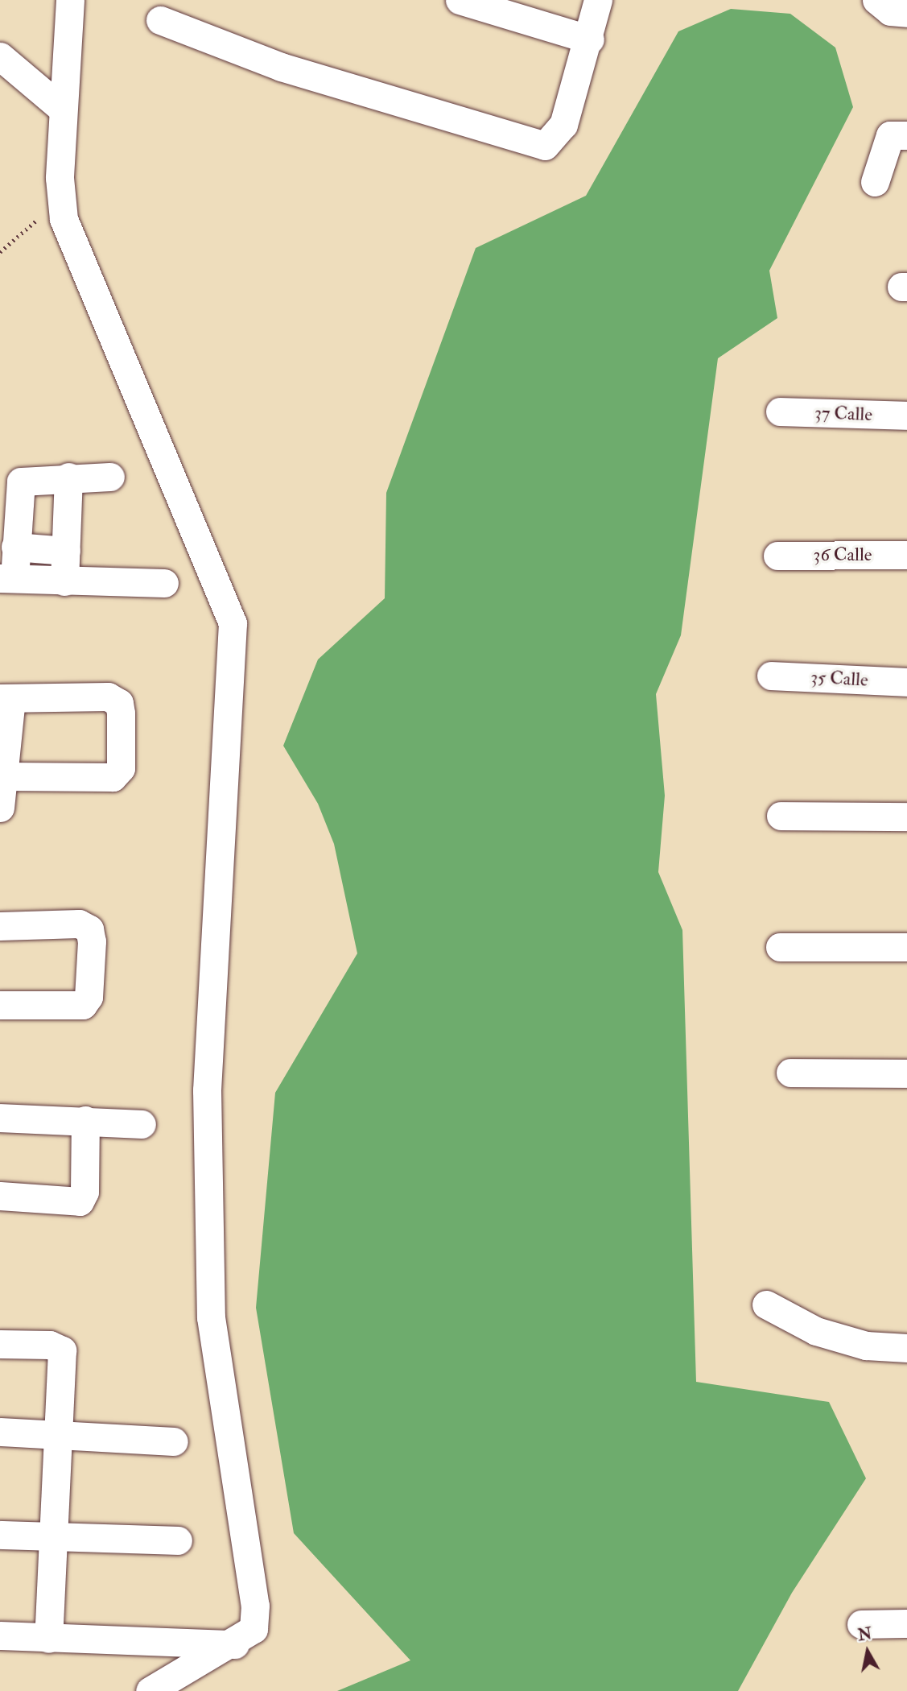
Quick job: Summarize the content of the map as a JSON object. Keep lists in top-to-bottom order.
{
  "streets": {
    "street": ["37 Calle", "36 Calle", "35 Calle"]
  },
  "north": "top"
}
